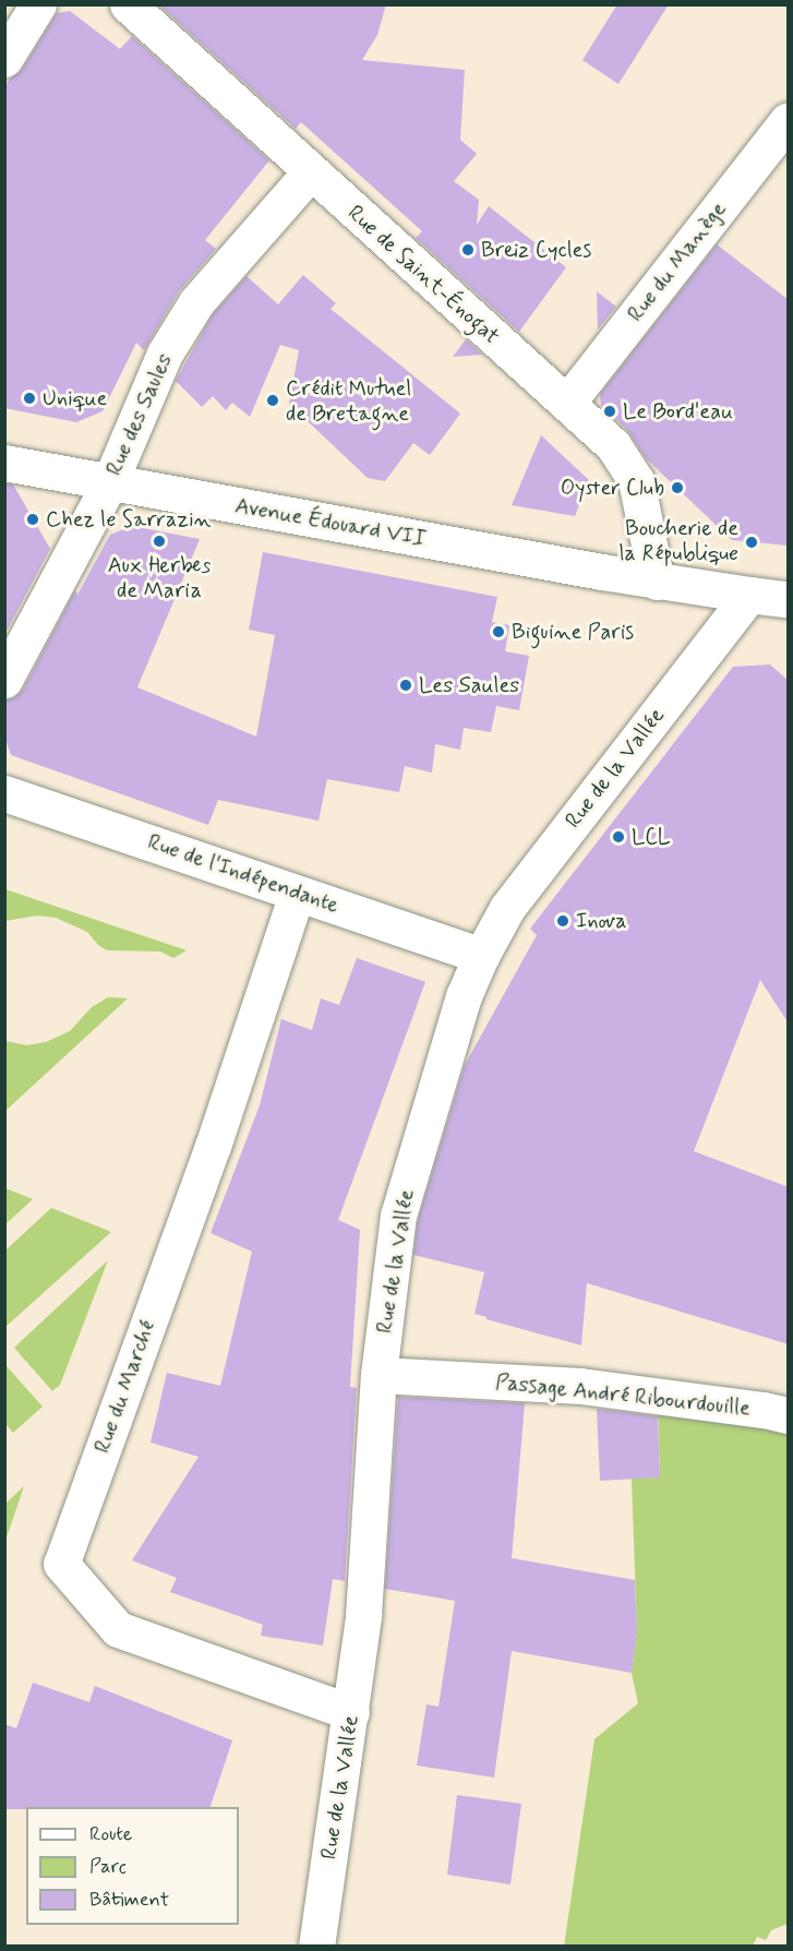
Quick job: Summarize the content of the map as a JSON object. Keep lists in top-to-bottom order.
{
  "streets": {
    "street": [
      "Rue du Manège",
      "Rue de Saint-Énogat",
      "Rue des Saules",
      "Avenue Édouard VII",
      "Rue de la Vallée",
      "Rue de l'Indépendante",
      "Rue du Marché",
      "Passage André Ribourdouille"
    ]
  },
  "crossings": [
    ["Rue du Manège", "Rue de Saint-Énogat"],
    ["Rue de Saint-Énogat", "Rue des Saules"],
    ["Rue de Saint-Énogat", "Avenue Édouard VII"],
    ["Rue des Saules", "Avenue Édouard VII"],
    ["Avenue Édouard VII", "Rue de la Vallée"],
    ["Rue de la Vallée", "Rue de l'Indépendante"],
    ["Rue de la Vallée", "Rue du Marché"],
    ["Rue de la Vallée", "Passage André Ribourdouille"],
    ["Rue de l'Indépendante", "Rue du Marché"]
  ],
  "places": [
    "Breiz Cycles",
    "Unique",
    "Crédit Mutuel de Bretagne",
    "Le Bord'eau",
    "Oyster Club",
    "Chez le Sarrazin",
    "Aux Herbes de Maria",
    "Boucherie de la République",
    "Biguine Paris",
    "Les Saules",
    "LCL",
    "Inova"
  ],
  "legend": ["Route", "Parc", "Bâtiment"]
}
